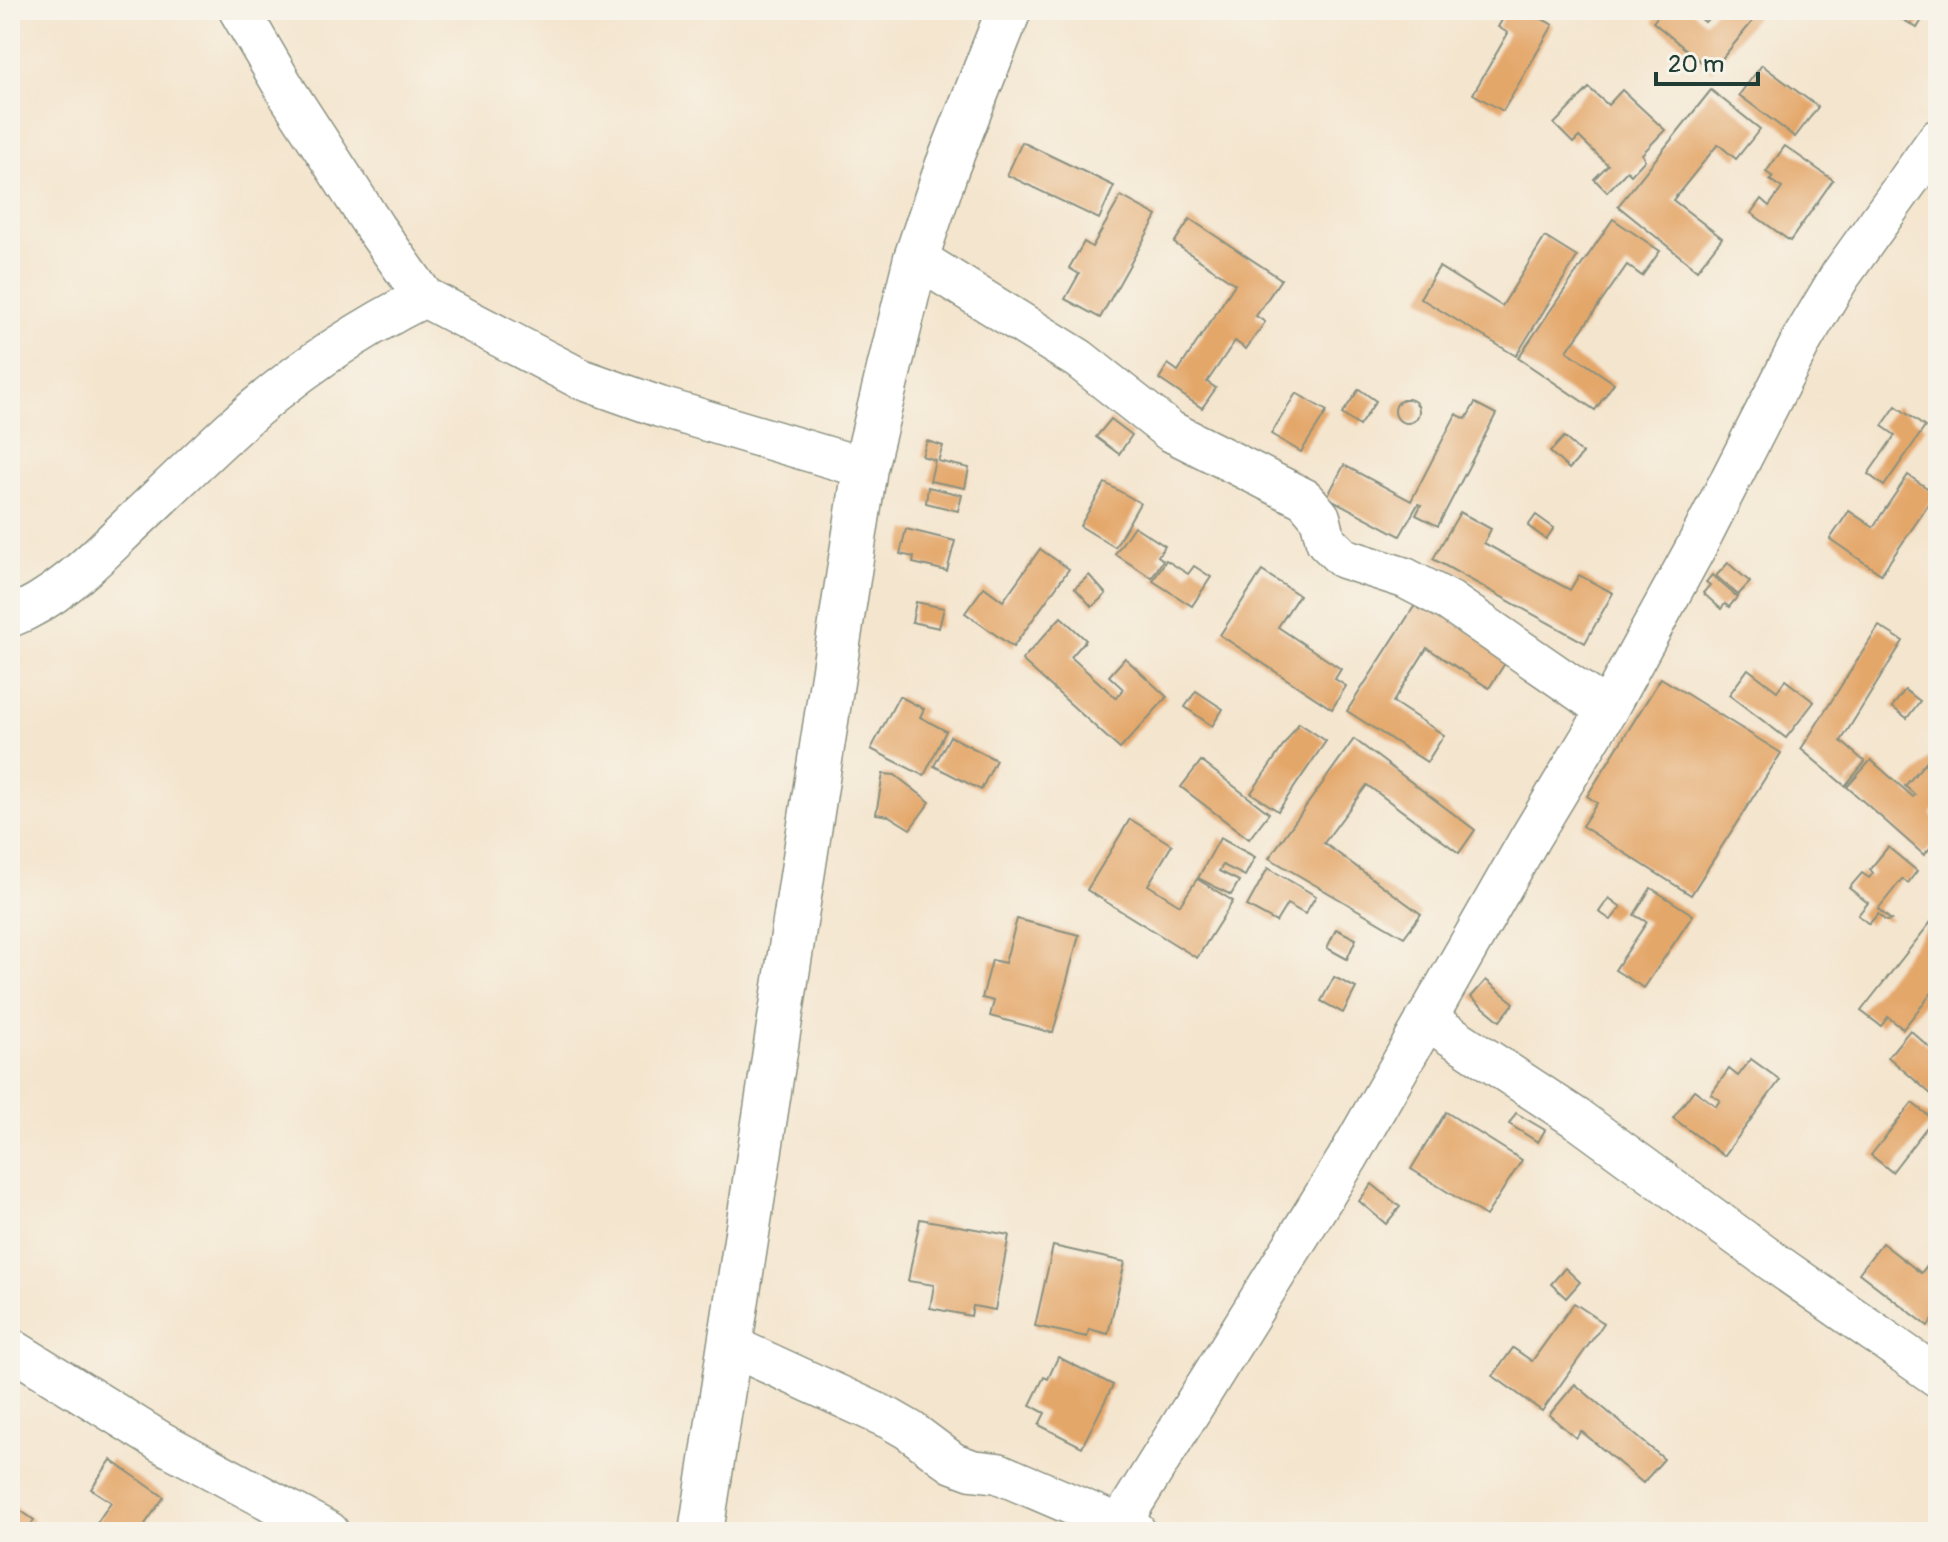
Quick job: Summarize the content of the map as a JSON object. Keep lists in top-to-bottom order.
{
  "scale_bar": "20 m"
}
